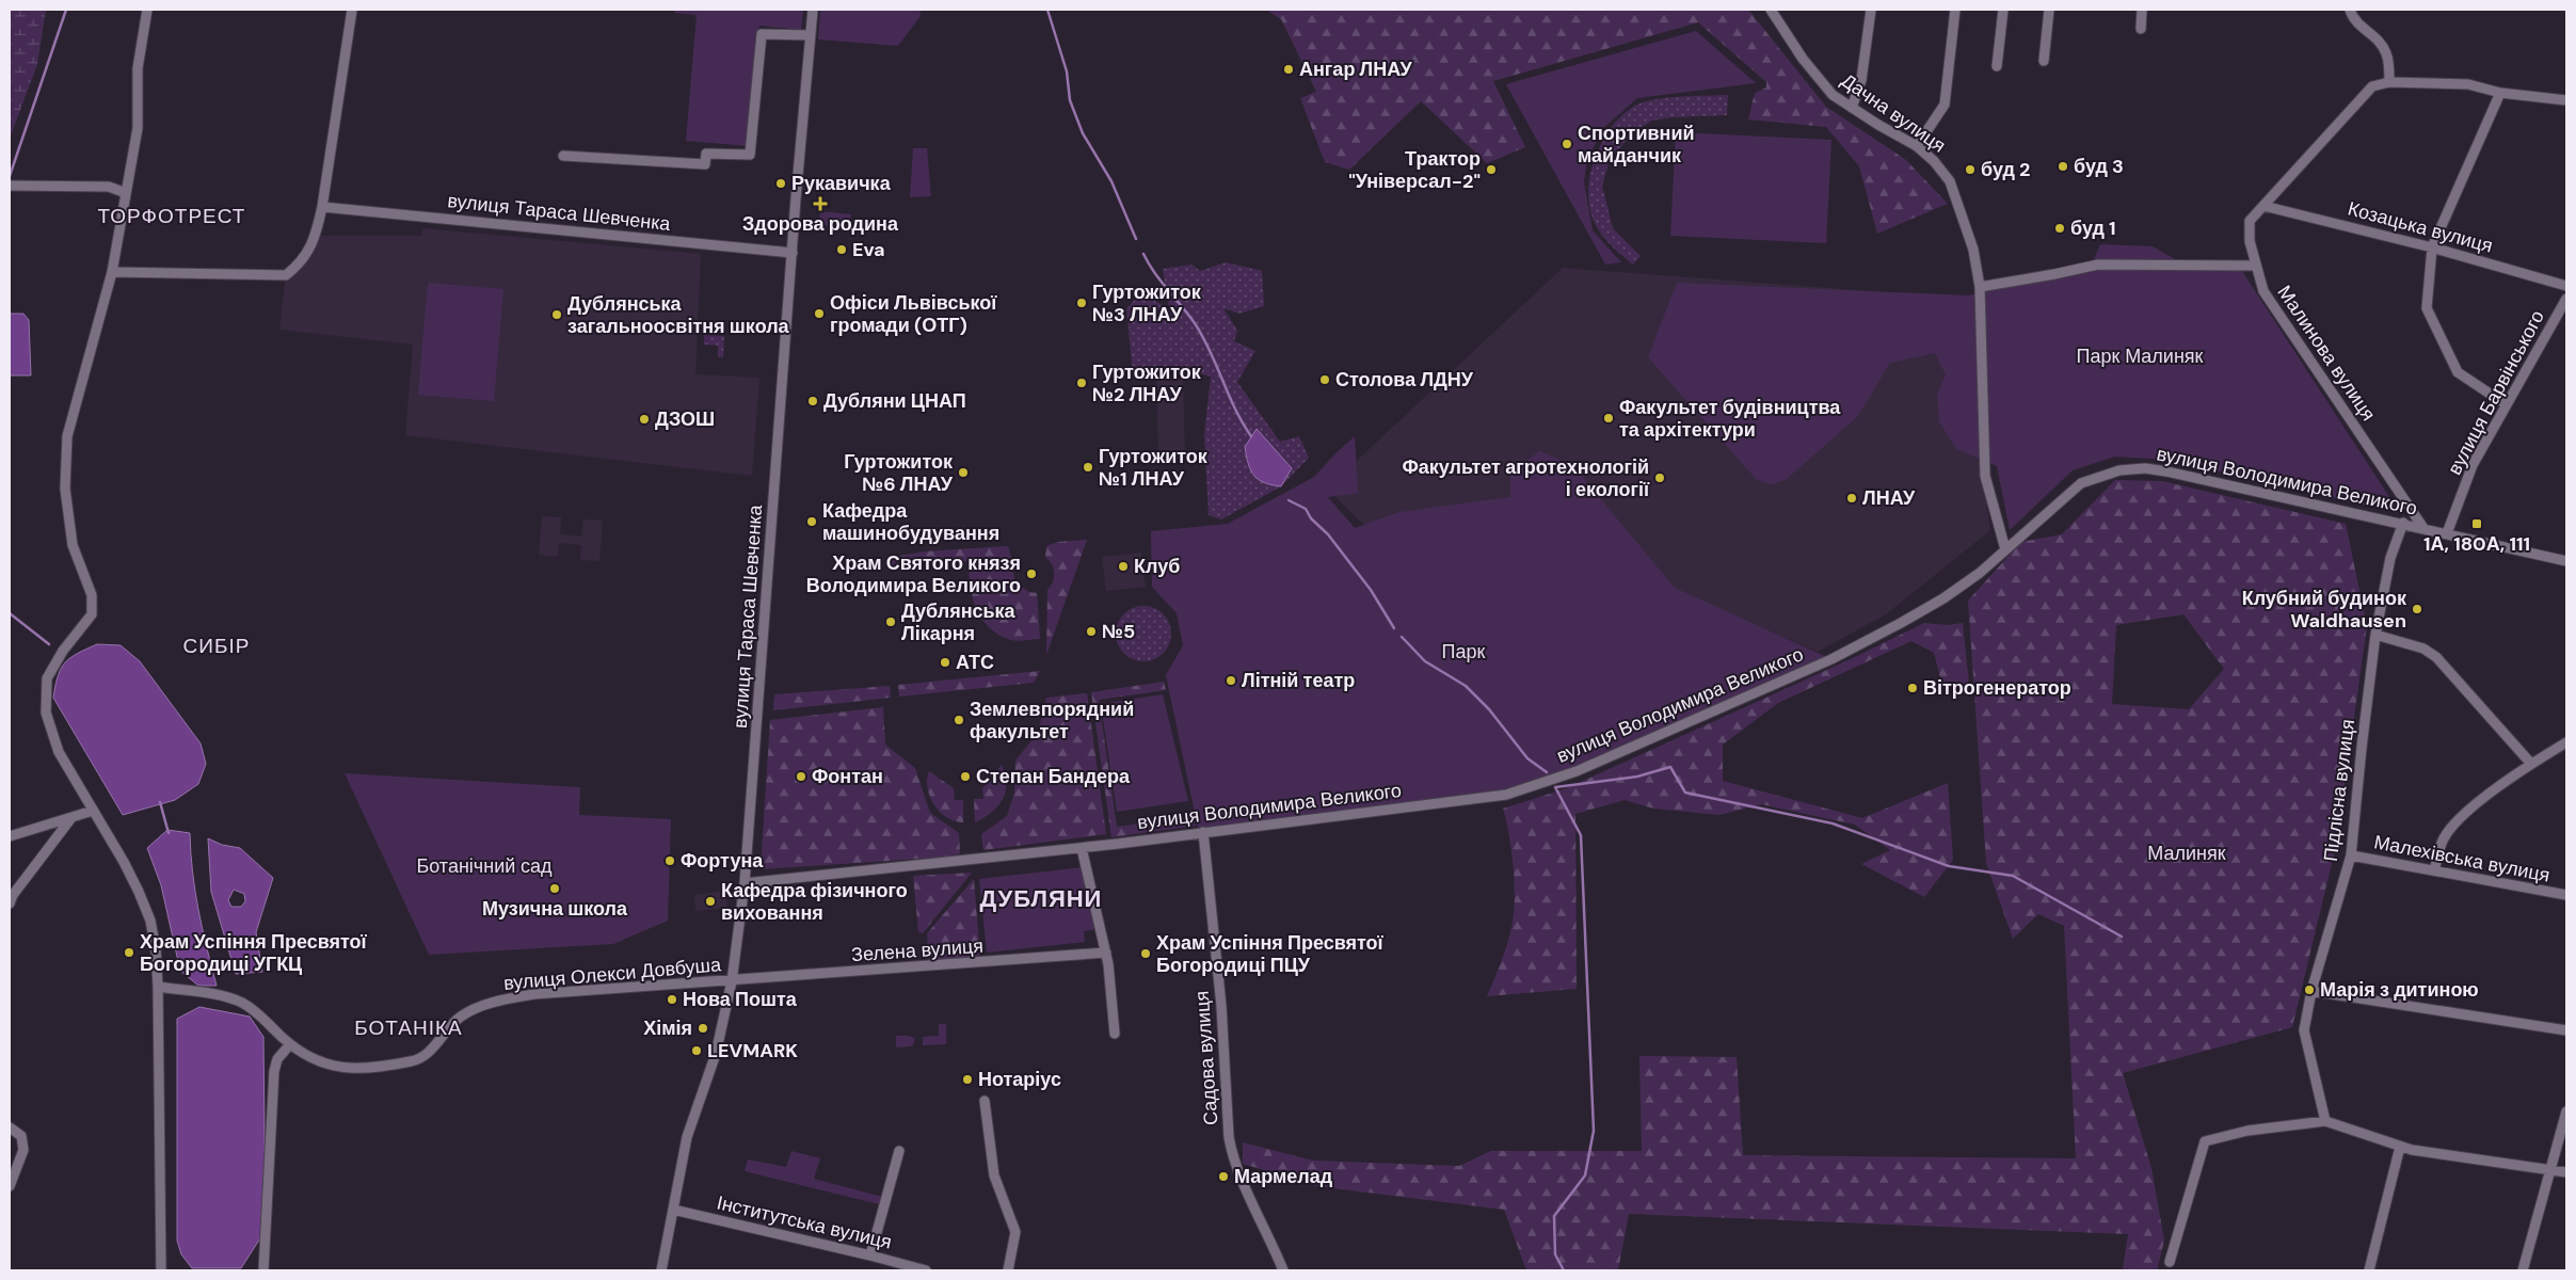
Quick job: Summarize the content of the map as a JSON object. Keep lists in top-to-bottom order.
{
  "streets": {
    "street": [
      "Дачна вулиця",
      "вулиця Тараса Шевченка",
      "Козацька вулиця",
      "Малинова вулиця",
      "вулиця Барвінського",
      "вулиця Володимира Великого",
      "Підлісна вулиця",
      "Малехівська вулиця",
      "Зелена вулиця",
      "вулиця Олекси Довбуша",
      "Садова вулиця",
      "Інститутська вулиця"
    ]
  },
  "crossings": [
    ["Дачна вулиця", "вулиця Володимира Великого"],
    ["вулиця Тараса Шевченка", "вулиця Володимира Великого"],
    ["вулиця Тараса Шевченка", "Зелена вулиця"],
    ["вулиця Тараса Шевченка", "вулиця Олекси Довбуша"],
    ["вулиця Тараса Шевченка", "Інститутська вулиця"],
    ["Козацька вулиця", "Малинова вулиця"],
    ["Малинова вулиця", "вулиця Володимира Великого"],
    ["вулиця Барвінського", "вулиця Володимира Великого"],
    ["вулиця Володимира Великого", "Підлісна вулиця"],
    ["вулиця Володимира Великого", "Садова вулиця"],
    ["Підлісна вулиця", "Малехівська вулиця"],
    ["Зелена вулиця", "вулиця Олекси Довбуша"]
  ],
  "districts": [
    "ТОРФОТРЕСТ",
    "СИБІР",
    "ДУБЛЯНИ",
    "БОТАНІКА"
  ],
  "parks": [
    "Парк Малиняк",
    "Парк",
    "Малиняк",
    "Ботанічний сад"
  ],
  "places": {
    "other": [
      "Ангар ЛНАУ",
      "Спортивний майданчик",
      "буд 3",
      "Трактор \"Універсал-2\"",
      "буд 2",
      "Рукавичка",
      "буд 1",
      "Eva",
      "Гуртожиток №3 ЛНАУ",
      "Офіси Львівської громади (ОТГ)",
      "Дублянська загальноосвітня школа",
      "Столова ЛДНУ",
      "Гуртожиток №2 ЛНАУ",
      "Дубляни ЦНАП",
      "Факультет будівництва та архітектури",
      "ДЗОШ",
      "Гуртожиток №1 ЛНАУ",
      "Гуртожиток №6 ЛНАУ",
      "Факультет агротехнологій і екології",
      "ЛНАУ",
      "Кафедра машинобудування",
      "Клуб",
      "Храм Святого князя Володимира Великого",
      "Клубний будинок Waldhausen",
      "Дублянська Лікарня",
      "№5",
      "АТС",
      "Літній театр",
      "Вітрогенератор",
      "Землевпорядний факультет",
      "Фонтан",
      "Степан Бандера",
      "Фортуна",
      "Музична школа",
      "Кафедра фізичного виховання",
      "Храм Успіння Пресвятої Богородиці УГКЦ",
      "Храм Успіння Пресвятої Богородиці ПЦУ",
      "Марія з дитиною",
      "Нова Пошта",
      "Хімія",
      "LEVMARK",
      "Нотаріус",
      "Мармелад"
    ],
    "health": ["Здорова родина"],
    "transit": ["1А, 180А, 111"]
  }
}
